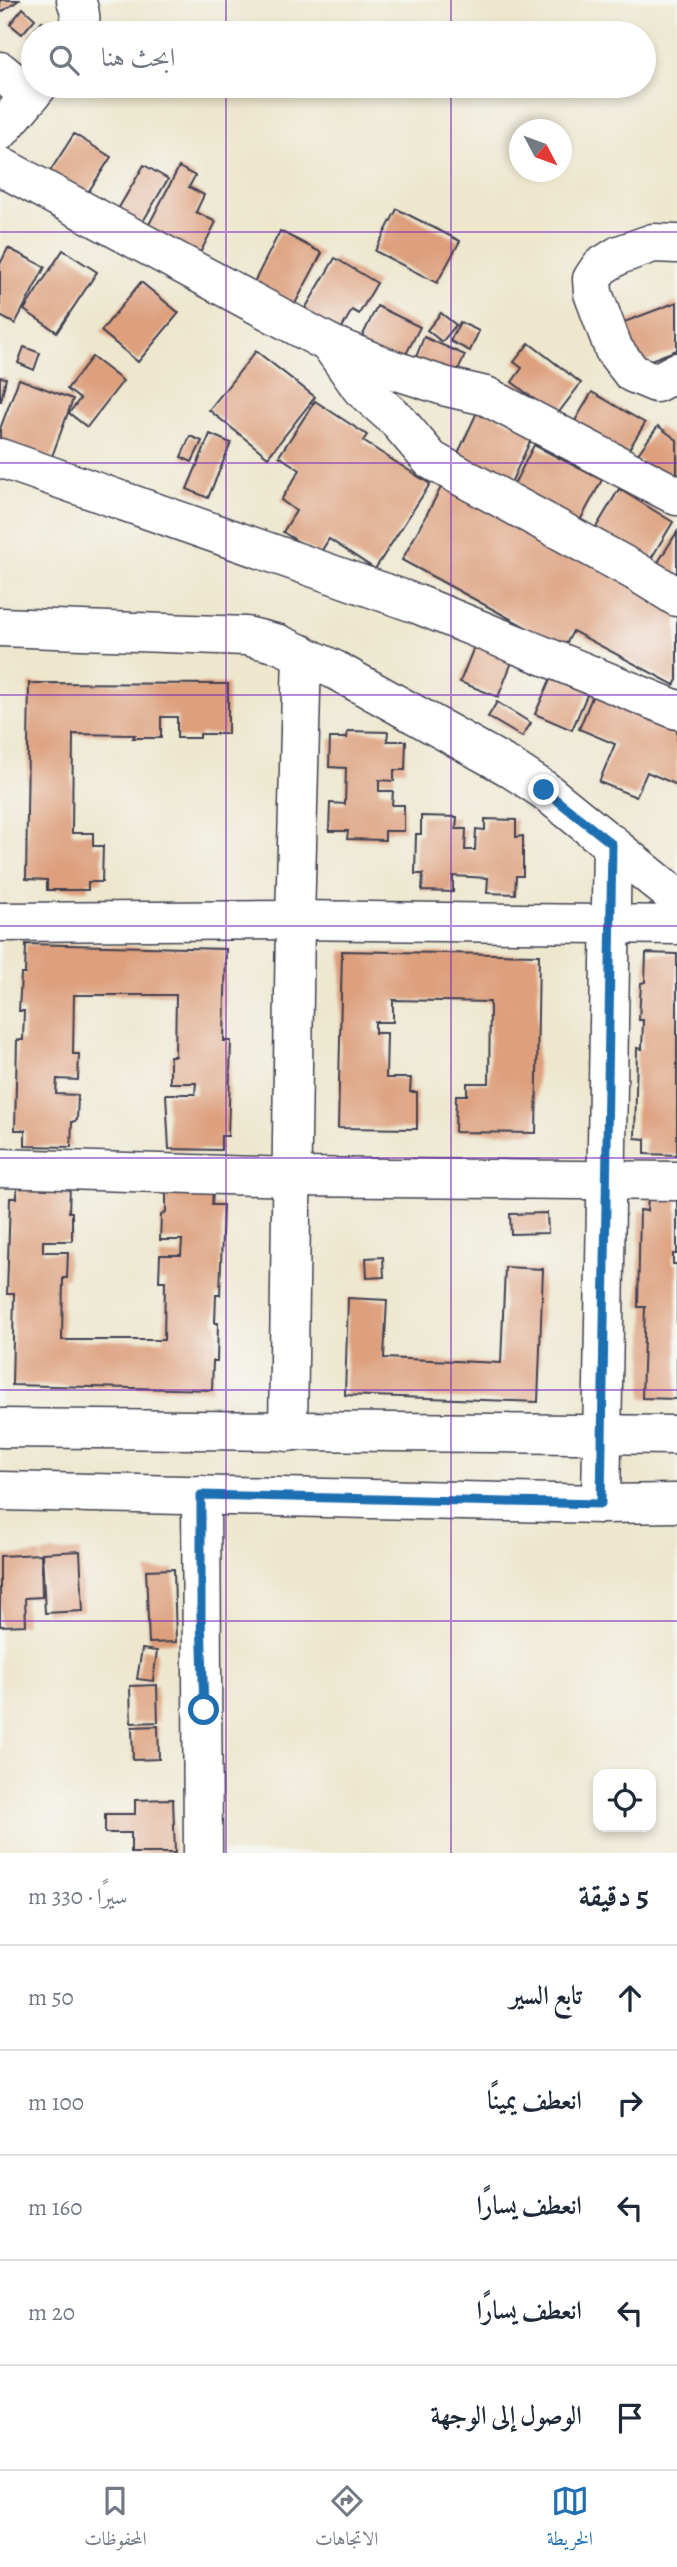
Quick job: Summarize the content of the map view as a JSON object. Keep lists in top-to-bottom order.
{
  "north": "bottom right",
  "page": {
    "search": "ابحث هنا",
    "heading": ["5 دقيقة", "سيرًا · 330 m"],
    "list": [
      ["تابع السير", "50 m"],
      ["انعطف يمينًا", "100 m"],
      ["انعطف يسارًا", "160 m"],
      ["انعطف يسارًا", "20 m"],
      "الوصول إلى الوجهة"
    ],
    "nav": ["الخريطة", "الاتجاهات", "المحفوظات"]
  }
}
